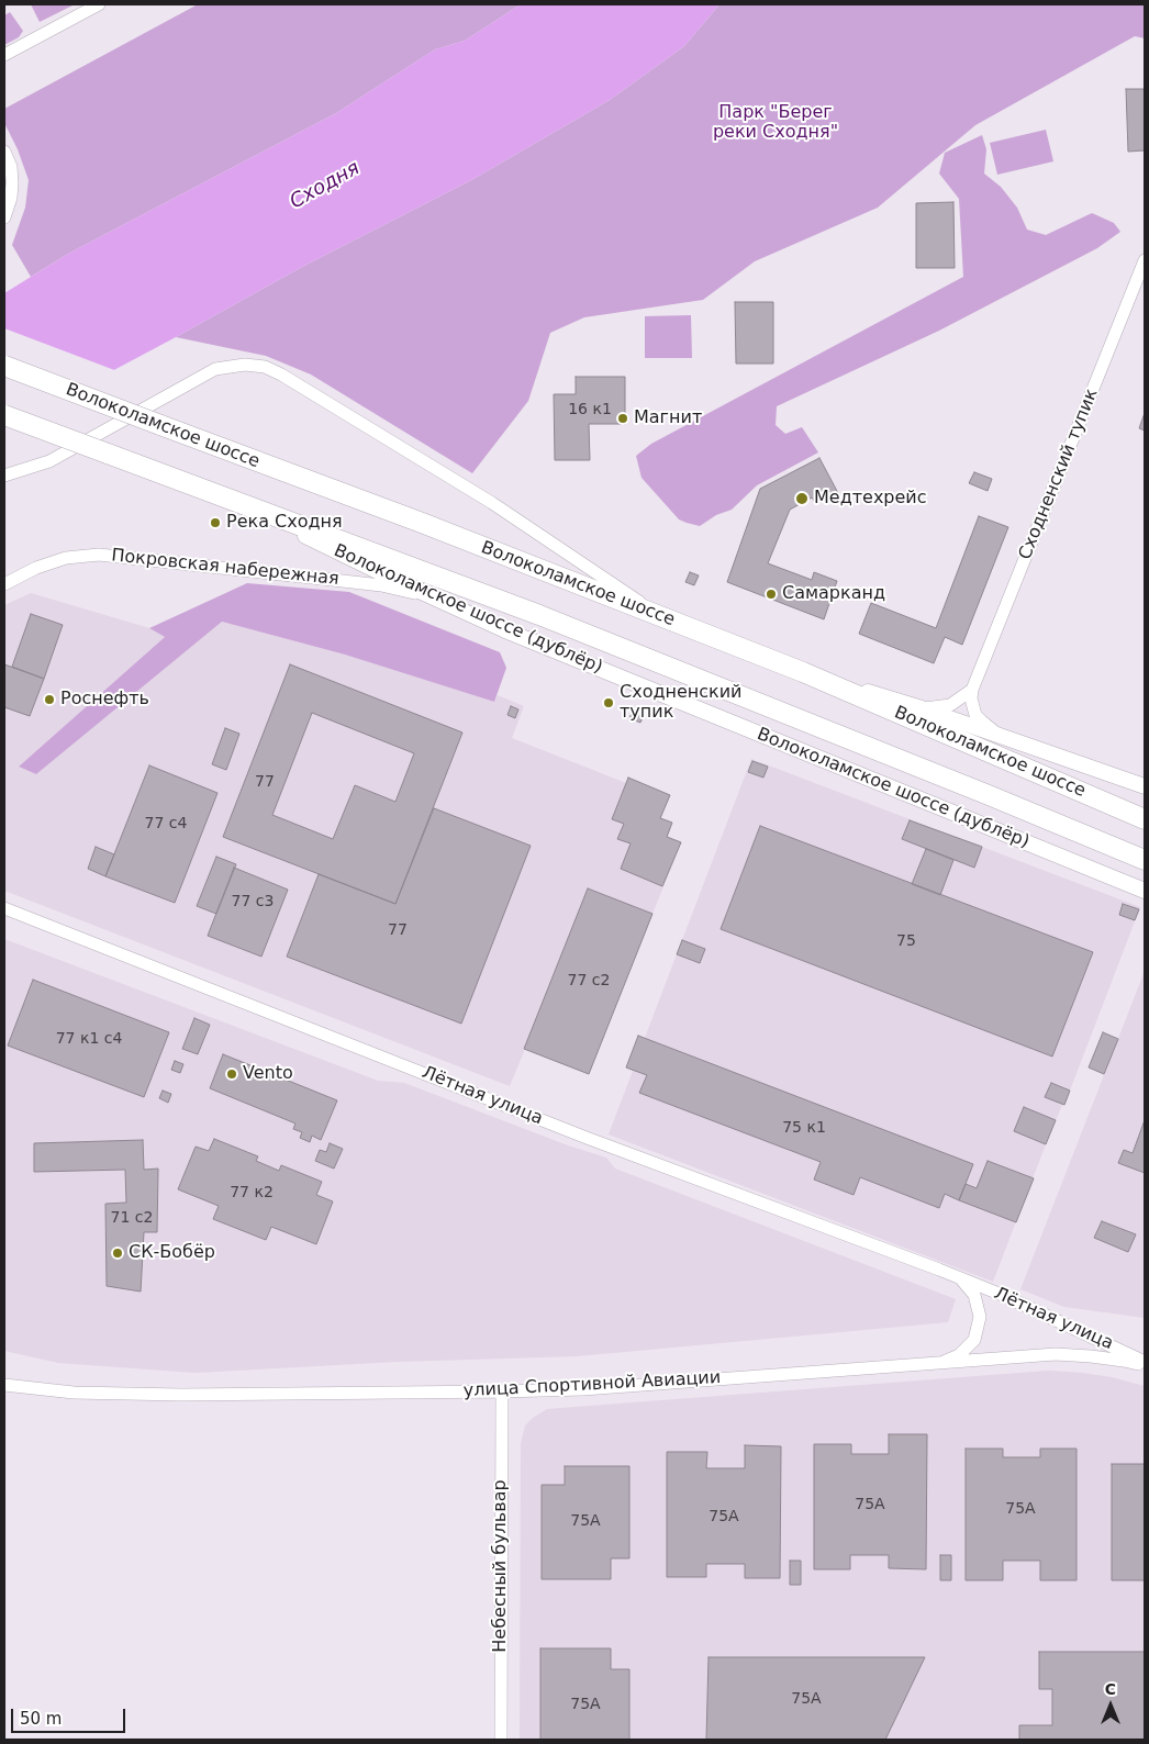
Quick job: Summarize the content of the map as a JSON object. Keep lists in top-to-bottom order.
{
  "streets": {
    "main road": ["Волоколамское шоссе"],
    "street": [
      "Сходненский тупик",
      "Покровская набережная",
      "Волоколамское шоссе (дублёр)",
      "Лётная улица",
      "улица Спортивной Авиации",
      "Небесный бульвар"
    ]
  },
  "crossings": [
    ["Покровская набережная", "Волоколамское шоссе (дублёр)"],
    ["Лётная улица", "улица Спортивной Авиации"],
    ["улица Спортивной Авиации", "Небесный бульвар"]
  ],
  "water": ["Сходня"],
  "parks": ["Парк \"Берег реки Сходня\""],
  "places": [
    "Магнит",
    "Медтехрейс",
    "Река Сходня",
    "Самарканд",
    "Роснефть",
    "Сходненский тупик",
    "Vento",
    "СК-Бобёр"
  ],
  "house_numbers": [
    "16 к1",
    "77",
    "77 с4",
    "77 с3",
    "77",
    "75",
    "77 с2",
    "77 к1 с4",
    "75 к1",
    "77 к2",
    "71 с2",
    "75А",
    "75А",
    "75А",
    "75А",
    "75А",
    "75А"
  ],
  "scale_bar": "50 m",
  "north": "top"
}
